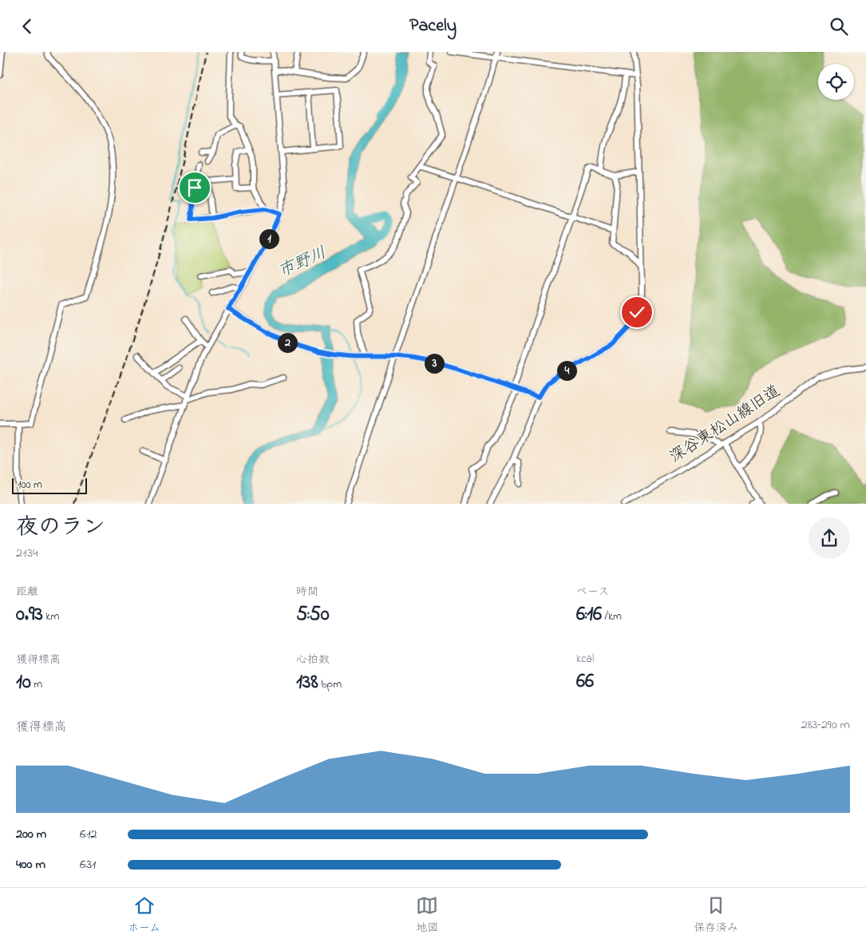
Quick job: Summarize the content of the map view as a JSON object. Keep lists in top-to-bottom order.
{
  "streets": {
    "street": ["深谷東松山線旧道"]
  },
  "water": ["市野川"],
  "scale_bar": "100 m",
  "page": {
    "header": "Pacely",
    "pins": [
      "1",
      "2",
      "3",
      "4"
    ],
    "scale": "100 m",
    "heading": ["夜のラン", "21:34"],
    "stats": [
      ["距離", "0.93 km"],
      ["時間", "5:50"],
      ["ペース", "6:16 /km"],
      ["獲得標高", "10 m"],
      ["心拍数", "138 bpm"],
      ["kcal", "66"]
    ],
    "chart": ["獲得標高", "283–290 m"],
    "list": [
      {
        "name": "200 m",
        "note": "6:12"
      },
      {
        "name": "400 m",
        "note": "6:31"
      }
    ],
    "tabs": ["ホーム", "地図", "保存済み"]
  }
}
